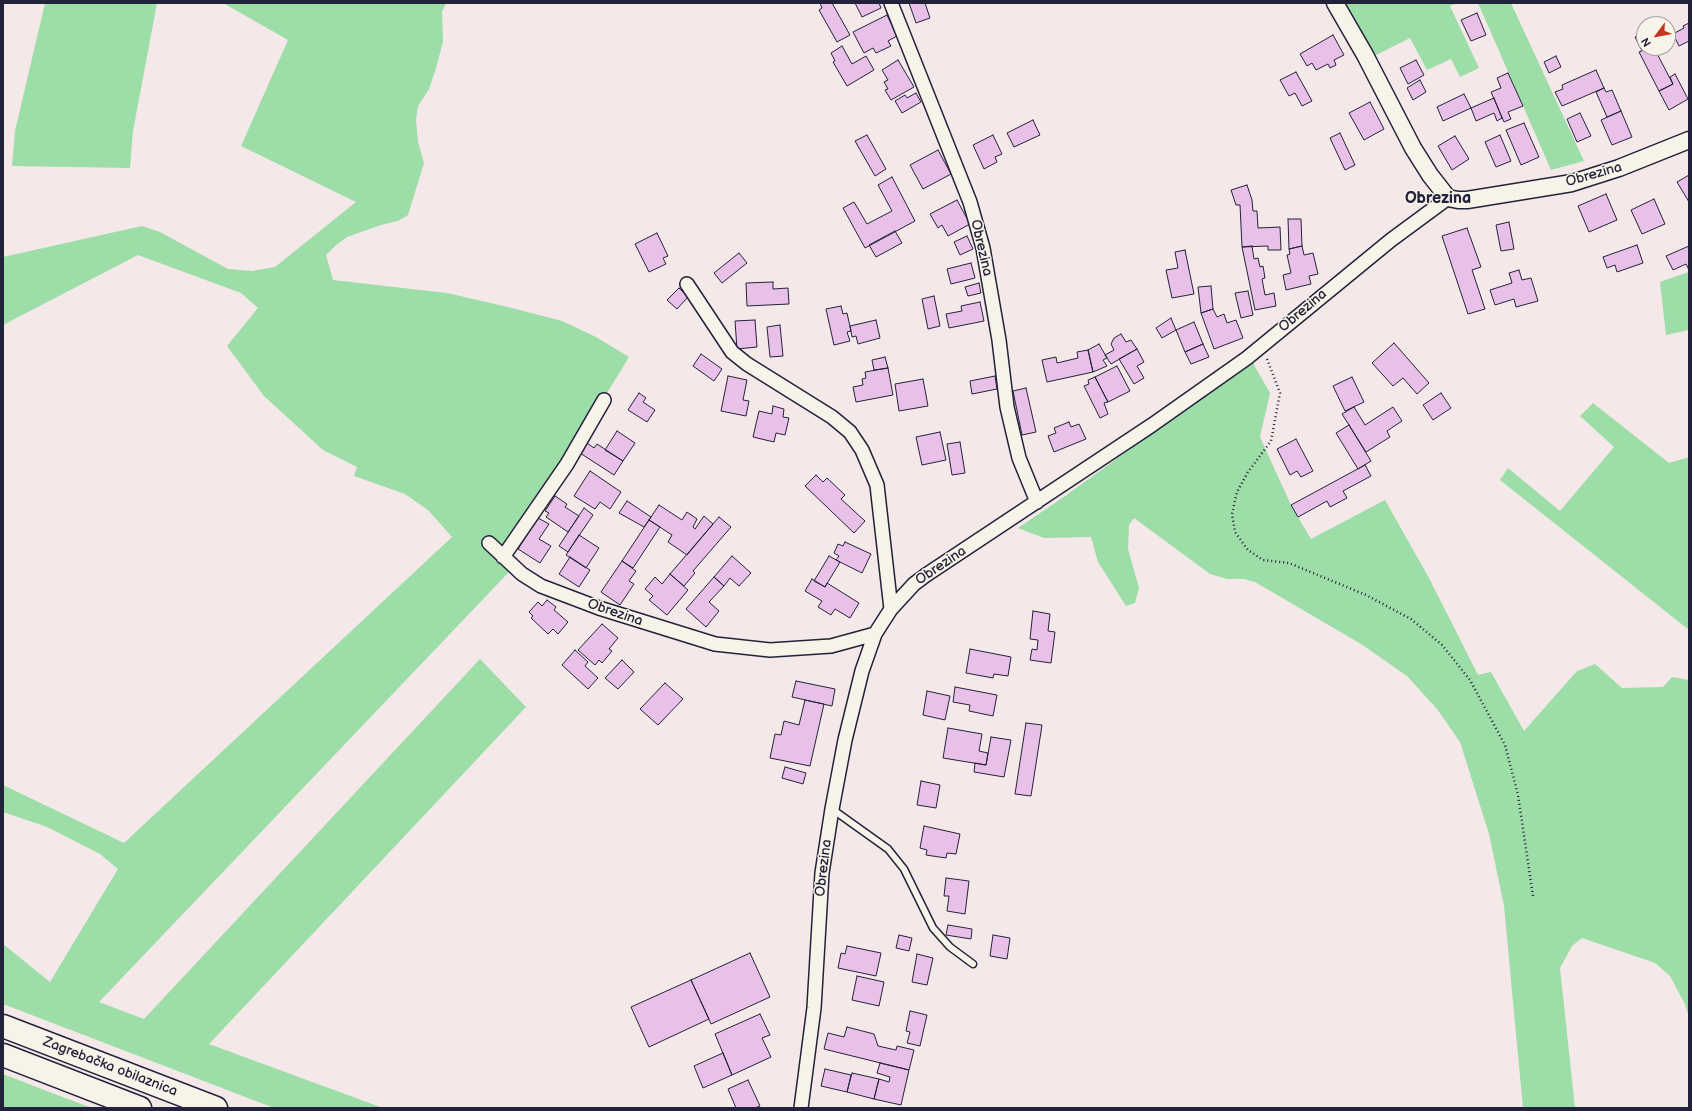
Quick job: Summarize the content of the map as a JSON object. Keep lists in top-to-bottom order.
{
  "streets": {
    "highway": ["Zagrebačka obilaznica"],
    "street": ["Obrezina"]
  },
  "districts": ["Obrezina"],
  "north": "bottom left"
}
